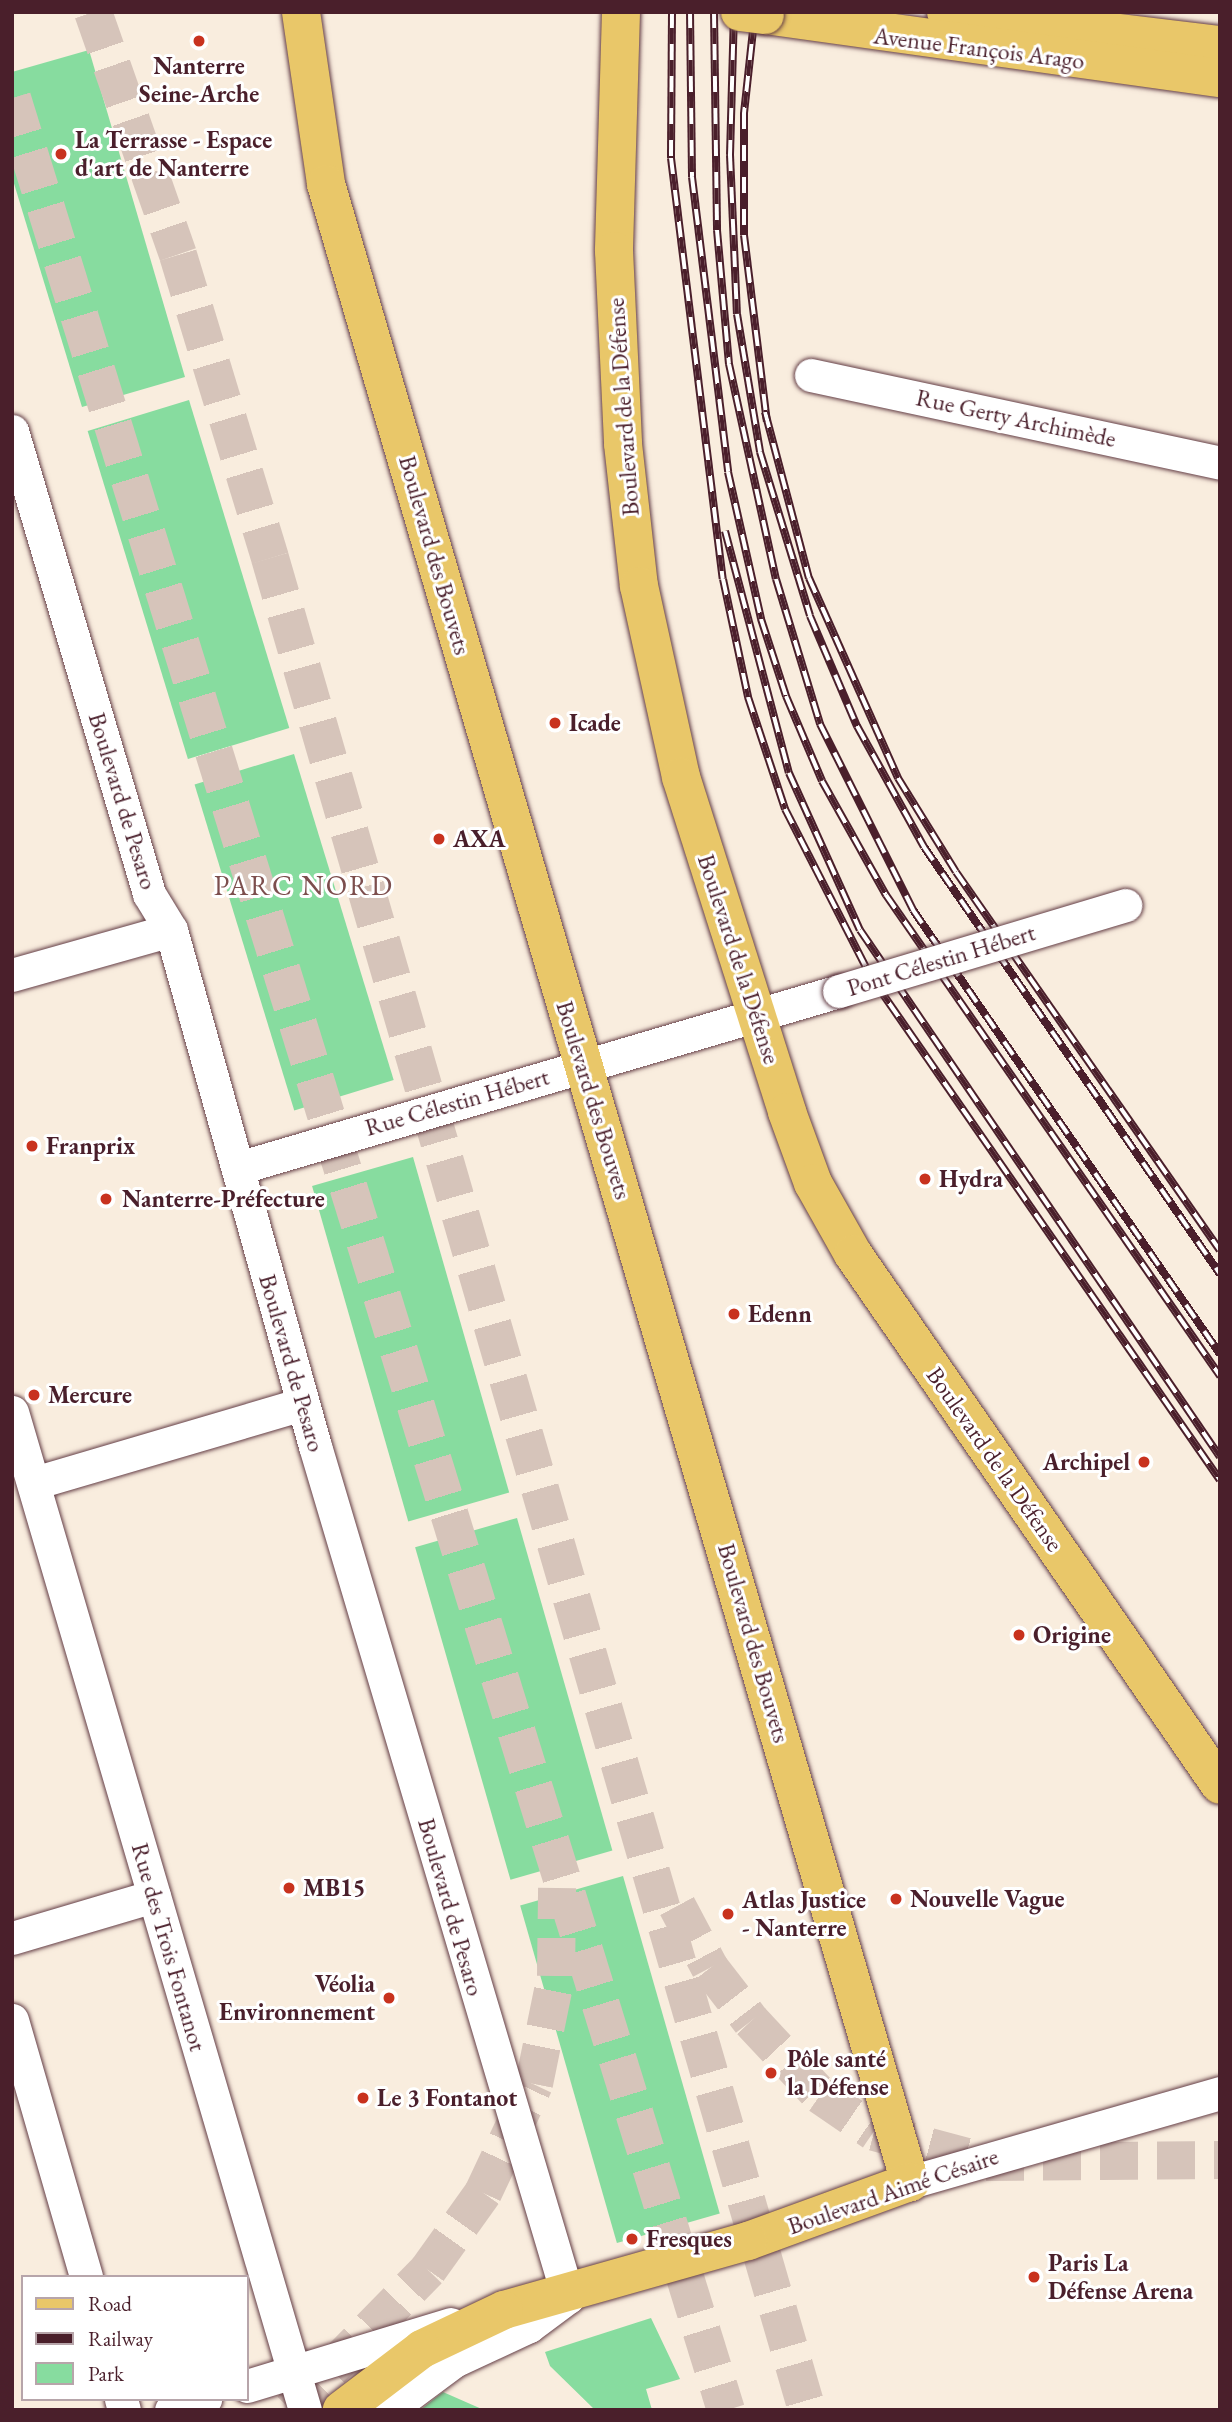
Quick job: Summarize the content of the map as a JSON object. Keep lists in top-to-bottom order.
{
  "streets": {
    "main road": [
      "Avenue François Arago",
      "Boulevard de la Défense",
      "Boulevard des Bouvets",
      "Boulevard Aimé Césaire"
    ],
    "street": [
      "Rue Gerty Archimède",
      "Boulevard de Pesaro",
      "Pont Célestin Hébert",
      "Rue Célestin Hébert",
      "Rue des Trois Fontanot"
    ]
  },
  "crossings": [
    ["Boulevard de la Défense", "Pont Célestin Hébert"],
    ["Boulevard de la Défense", "Rue Célestin Hébert"],
    ["Boulevard des Bouvets", "Rue Célestin Hébert"],
    ["Boulevard des Bouvets", "Boulevard Aimé Césaire"],
    ["Boulevard de Pesaro", "Rue Célestin Hébert"],
    ["Boulevard de Pesaro", "Boulevard Aimé Césaire"],
    ["Pont Célestin Hébert", "Rue Célestin Hébert"]
  ],
  "districts": ["PARC NORD"],
  "places": [
    "Nanterre Seine-Arche",
    "La Terrasse - Espace d'art de Nanterre",
    "Icade",
    "AXA",
    "Franprix",
    "Hydra",
    "Nanterre-Préfecture",
    "Edenn",
    "Mercure",
    "Archipel",
    "Origine",
    "MB15",
    "Nouvelle Vague",
    "Atlas Justice - Nanterre",
    "Véolia Environnement",
    "Pôle santé la Défense",
    "Le 3 Fontanot",
    "Fresques",
    "Paris La Défense Arena"
  ],
  "legend": ["Road", "Railway", "Park"]
}
